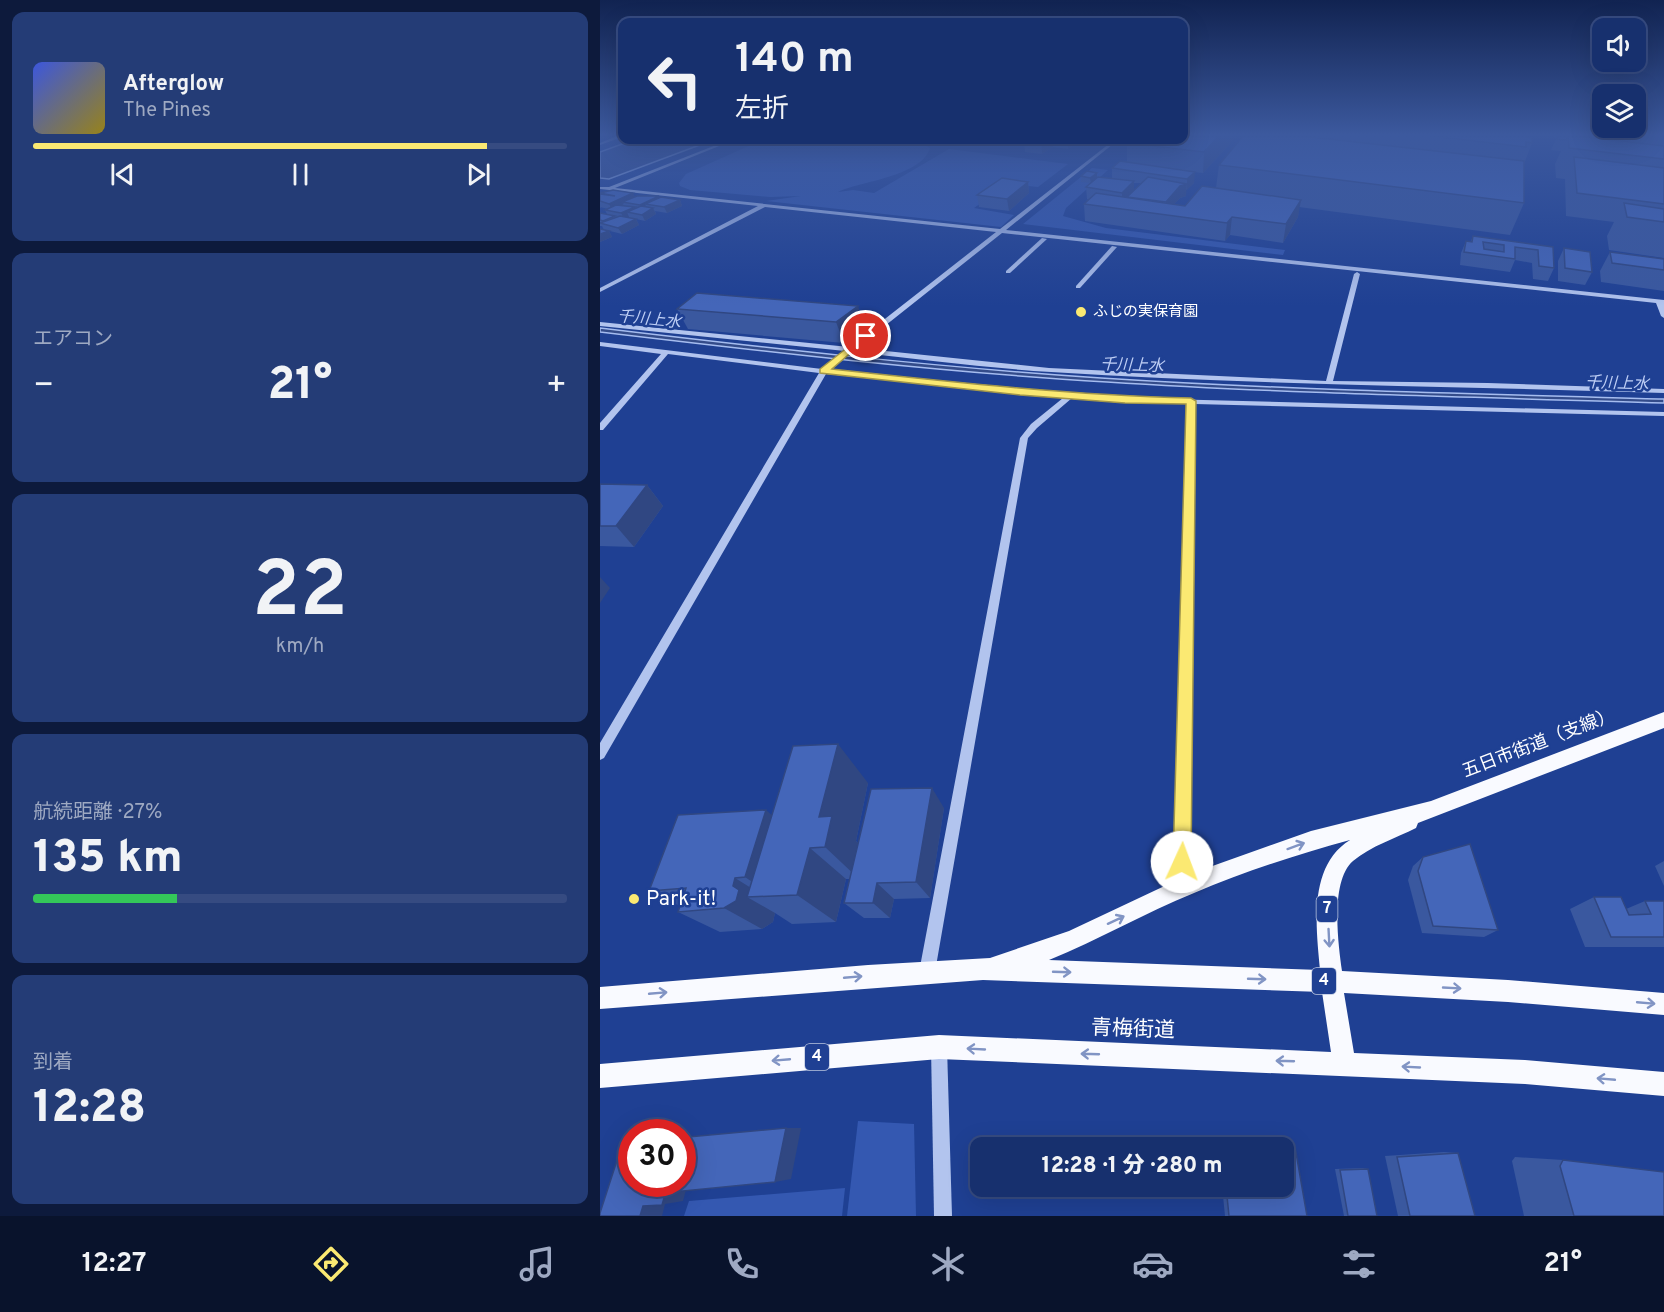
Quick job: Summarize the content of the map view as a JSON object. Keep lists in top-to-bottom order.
{
  "streets": {
    "main road": [
      "五日市街道（支線）",
      "7",
      "4",
      "青梅街道"
    ]
  },
  "crossings": [
    ["五日市街道（支線）", "4"],
    ["五日市街道（支線）", "青梅街道"]
  ],
  "water": ["千川上水"],
  "places": ["ふじの実保育園", "Park-it!"],
  "page": {
    "turn": ["140 m", "左折"],
    "song": ["Afterglow", "The Pines"],
    "tile": [
      "エアコン",
      ["22", "km/h"],
      ["航続距離 · 27%", "135 km"],
      ["到着", "12:28"]
    ],
    "heat": ["−", "21°", "+"],
    "limit": "30",
    "trip": "12:28 · 1 分 · 280 m",
    "tabs": ["12:27", "21°"]
  }
}
